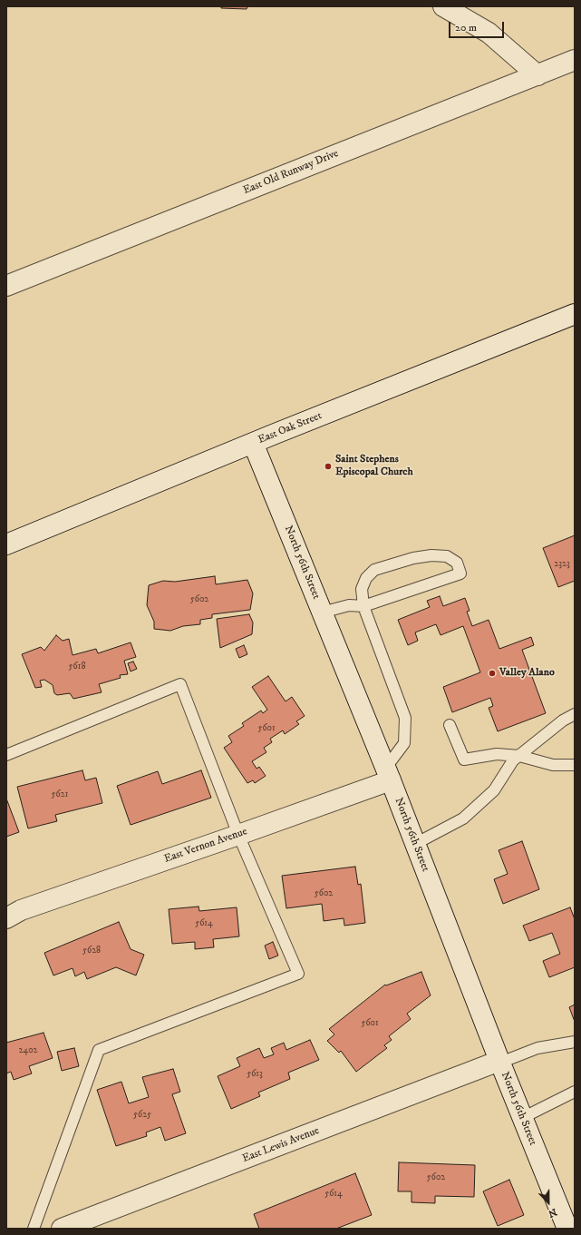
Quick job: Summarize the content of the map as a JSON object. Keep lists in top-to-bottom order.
{
  "streets": {
    "street": [
      "East Old Runway Drive",
      "East Oak Street",
      "North 56th Street",
      "East Vernon Avenue",
      "East Lewis Avenue"
    ]
  },
  "crossings": [
    ["East Oak Street", "North 56th Street"],
    ["North 56th Street", "East Vernon Avenue"],
    ["North 56th Street", "East Lewis Avenue"]
  ],
  "places": ["Saint Stephens Episcopal Church", "Valley Alano"],
  "house_numbers": [
    "2323",
    "5602",
    "5618",
    "5601",
    "5621",
    "5602",
    "5614",
    "5628",
    "5601",
    "2402",
    "5613",
    "5625",
    "5602",
    "5614"
  ],
  "scale_bar": "20 m",
  "north": "bottom"
}
